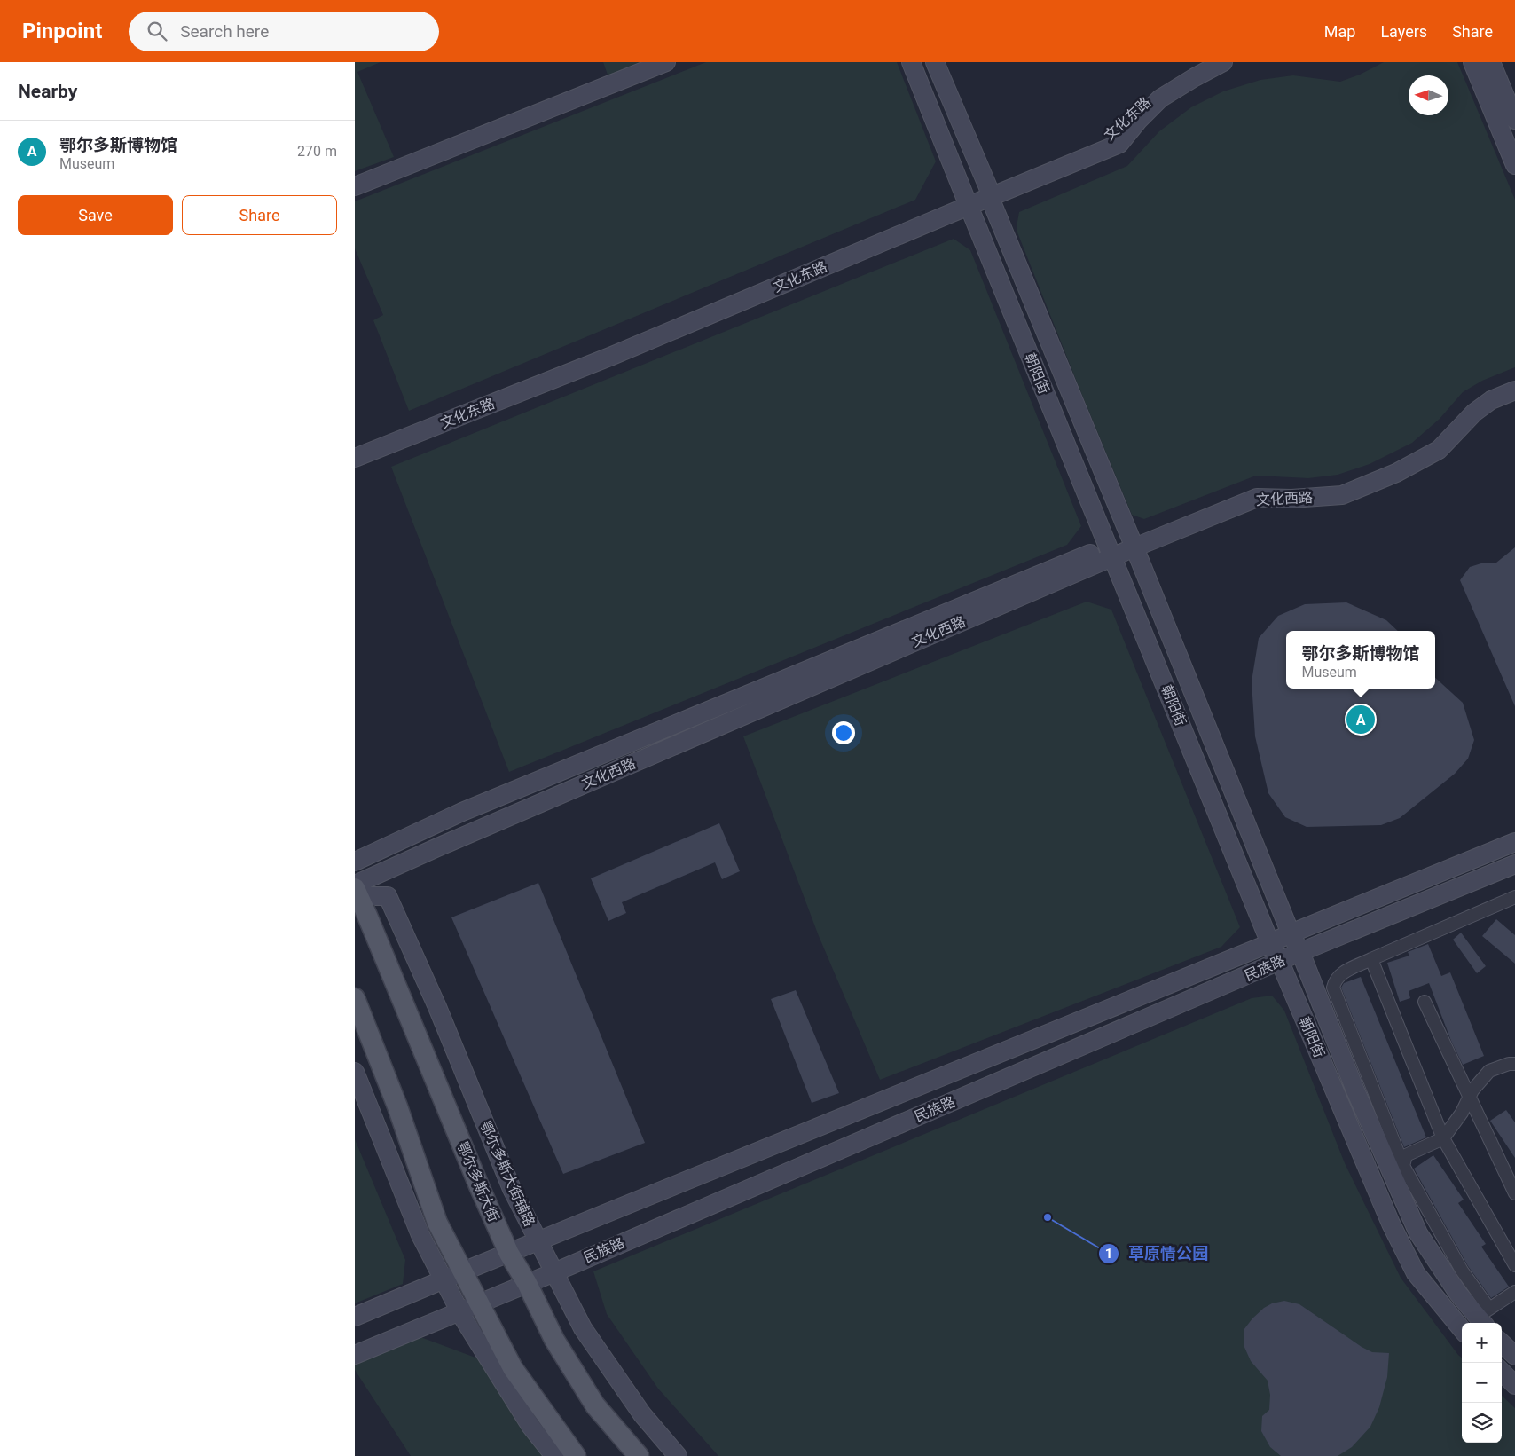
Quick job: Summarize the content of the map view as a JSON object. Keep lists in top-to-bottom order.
{
  "streets": {
    "main road": ["鄂尔多斯大街"],
    "street": [
      "文化东路",
      "朝阳街",
      "文化西路",
      "民族路",
      "鄂尔多斯大街辅路"
    ]
  },
  "crossings": [
    ["文化东路", "朝阳街"],
    ["朝阳街", "文化西路"],
    ["朝阳街", "民族路"],
    ["文化西路", "鄂尔多斯大街辅路"],
    ["文化西路", "鄂尔多斯大街"],
    ["民族路", "鄂尔多斯大街辅路"],
    ["民族路", "鄂尔多斯大街"],
    ["鄂尔多斯大街辅路", "鄂尔多斯大街"]
  ],
  "places": ["草原情公园"],
  "north": "left",
  "page": {
    "header": "Pinpoint",
    "search": "Search here",
    "nav": ["Map", "Layers", "Share"],
    "heading": "Nearby",
    "list": [
      {
        "mark": "A",
        "name": "鄂尔多斯博物馆",
        "note": "Museum",
        "value": "270 m"
      }
    ],
    "buttons": ["Save", "Share"],
    "popup": ["鄂尔多斯博物馆", "Museum"],
    "pins": "A",
    "map_buttons": ["+", "−"]
  }
}
